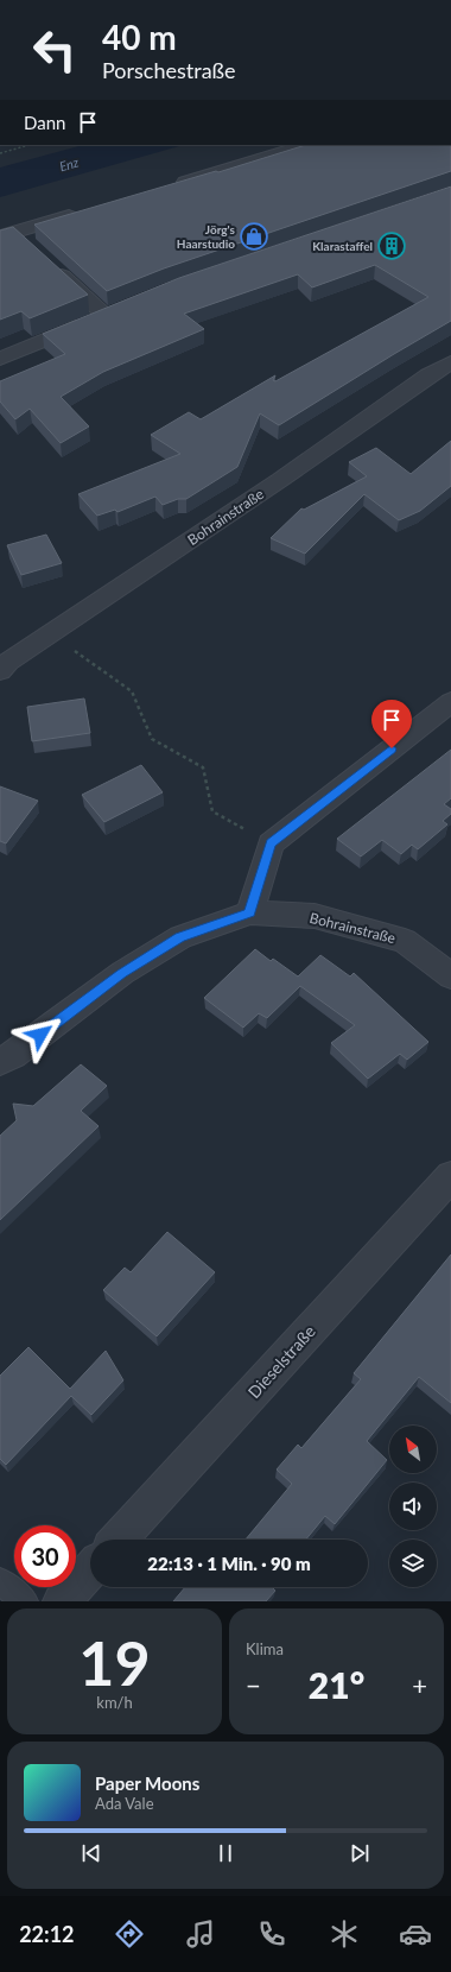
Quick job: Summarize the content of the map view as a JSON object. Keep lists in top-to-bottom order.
{
  "streets": {
    "street": ["Bohrainstraße", "Dieselstraße"]
  },
  "water": ["Enz"],
  "places": {
    "shop": ["Jörg's Haarstudio"],
    "building": ["Klarastaffel"]
  },
  "north": "top left",
  "page": {
    "turn": ["40 m", "Porschestraße"],
    "then": "Dann",
    "limit": "30",
    "trip": "22:13 · 1 Min. · 90 m",
    "tile": [
      ["19", "km/h"],
      "Klima"
    ],
    "heat": ["−", "21°", "+"],
    "song": ["Paper Moons", "Ada Vale"],
    "tabs": "22:12"
  }
}
